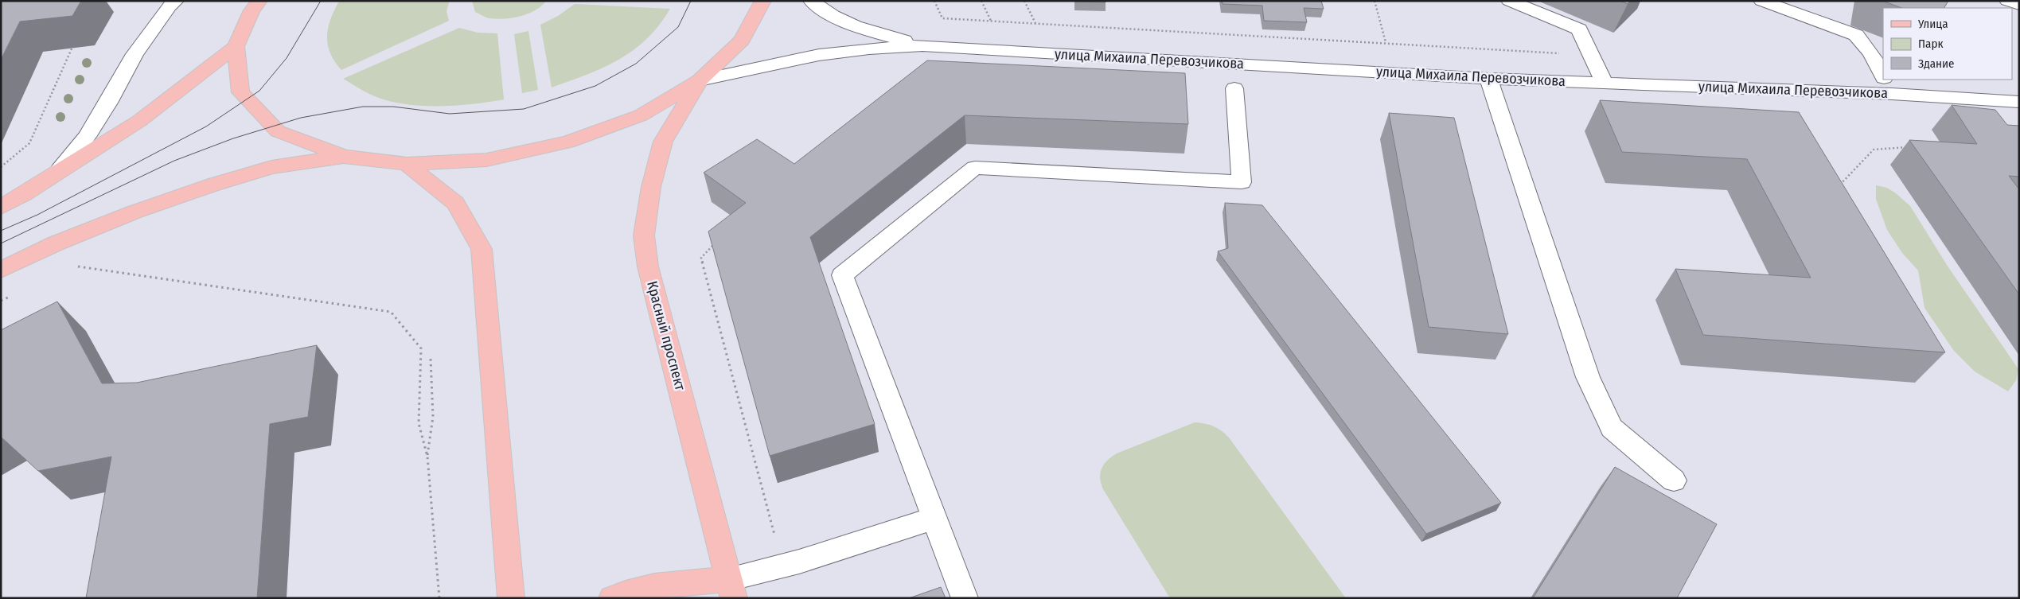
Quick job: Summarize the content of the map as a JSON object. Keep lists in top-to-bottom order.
{
  "streets": {
    "main road": ["Красный проспект"],
    "street": ["улица Михаила Перевозчикова"]
  },
  "legend": ["Улица", "Парк", "Здание"]
}
